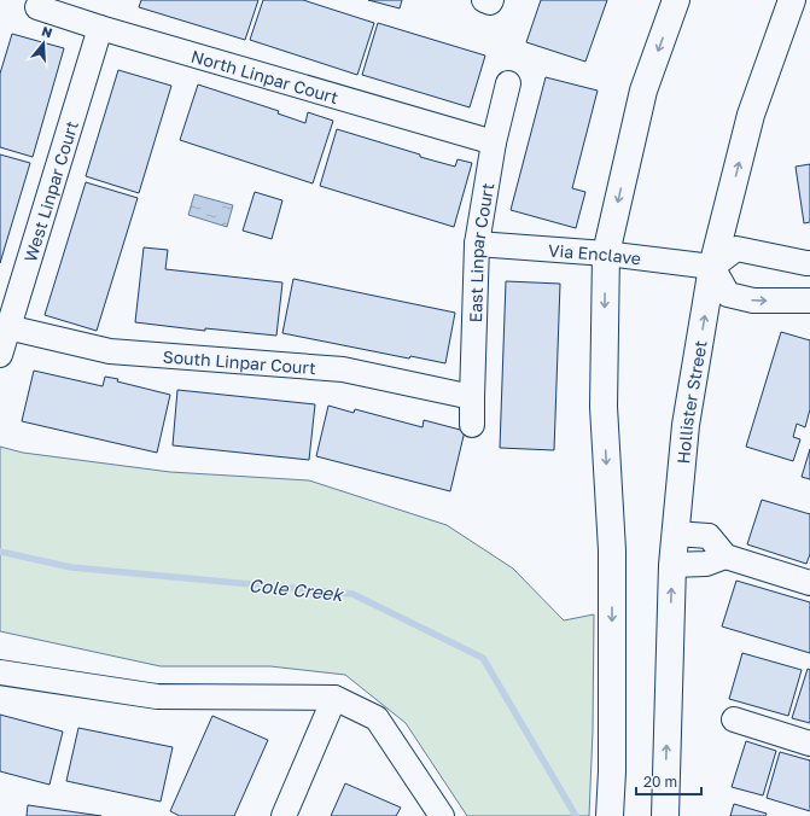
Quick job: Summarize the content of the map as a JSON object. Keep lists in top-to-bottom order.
{
  "streets": {
    "main road": ["Hollister Street"],
    "street": [
      "North Linpar Court",
      "West Linpar Court",
      "East Linpar Court",
      "Via Enclave",
      "South Linpar Court"
    ]
  },
  "crossings": [
    ["North Linpar Court", "West Linpar Court"],
    ["North Linpar Court", "East Linpar Court"],
    ["West Linpar Court", "South Linpar Court"],
    ["East Linpar Court", "Via Enclave"],
    ["East Linpar Court", "South Linpar Court"],
    ["Via Enclave", "Hollister Street"]
  ],
  "water": ["Cole Creek"],
  "scale_bar": "20 m",
  "north": "top"
}
